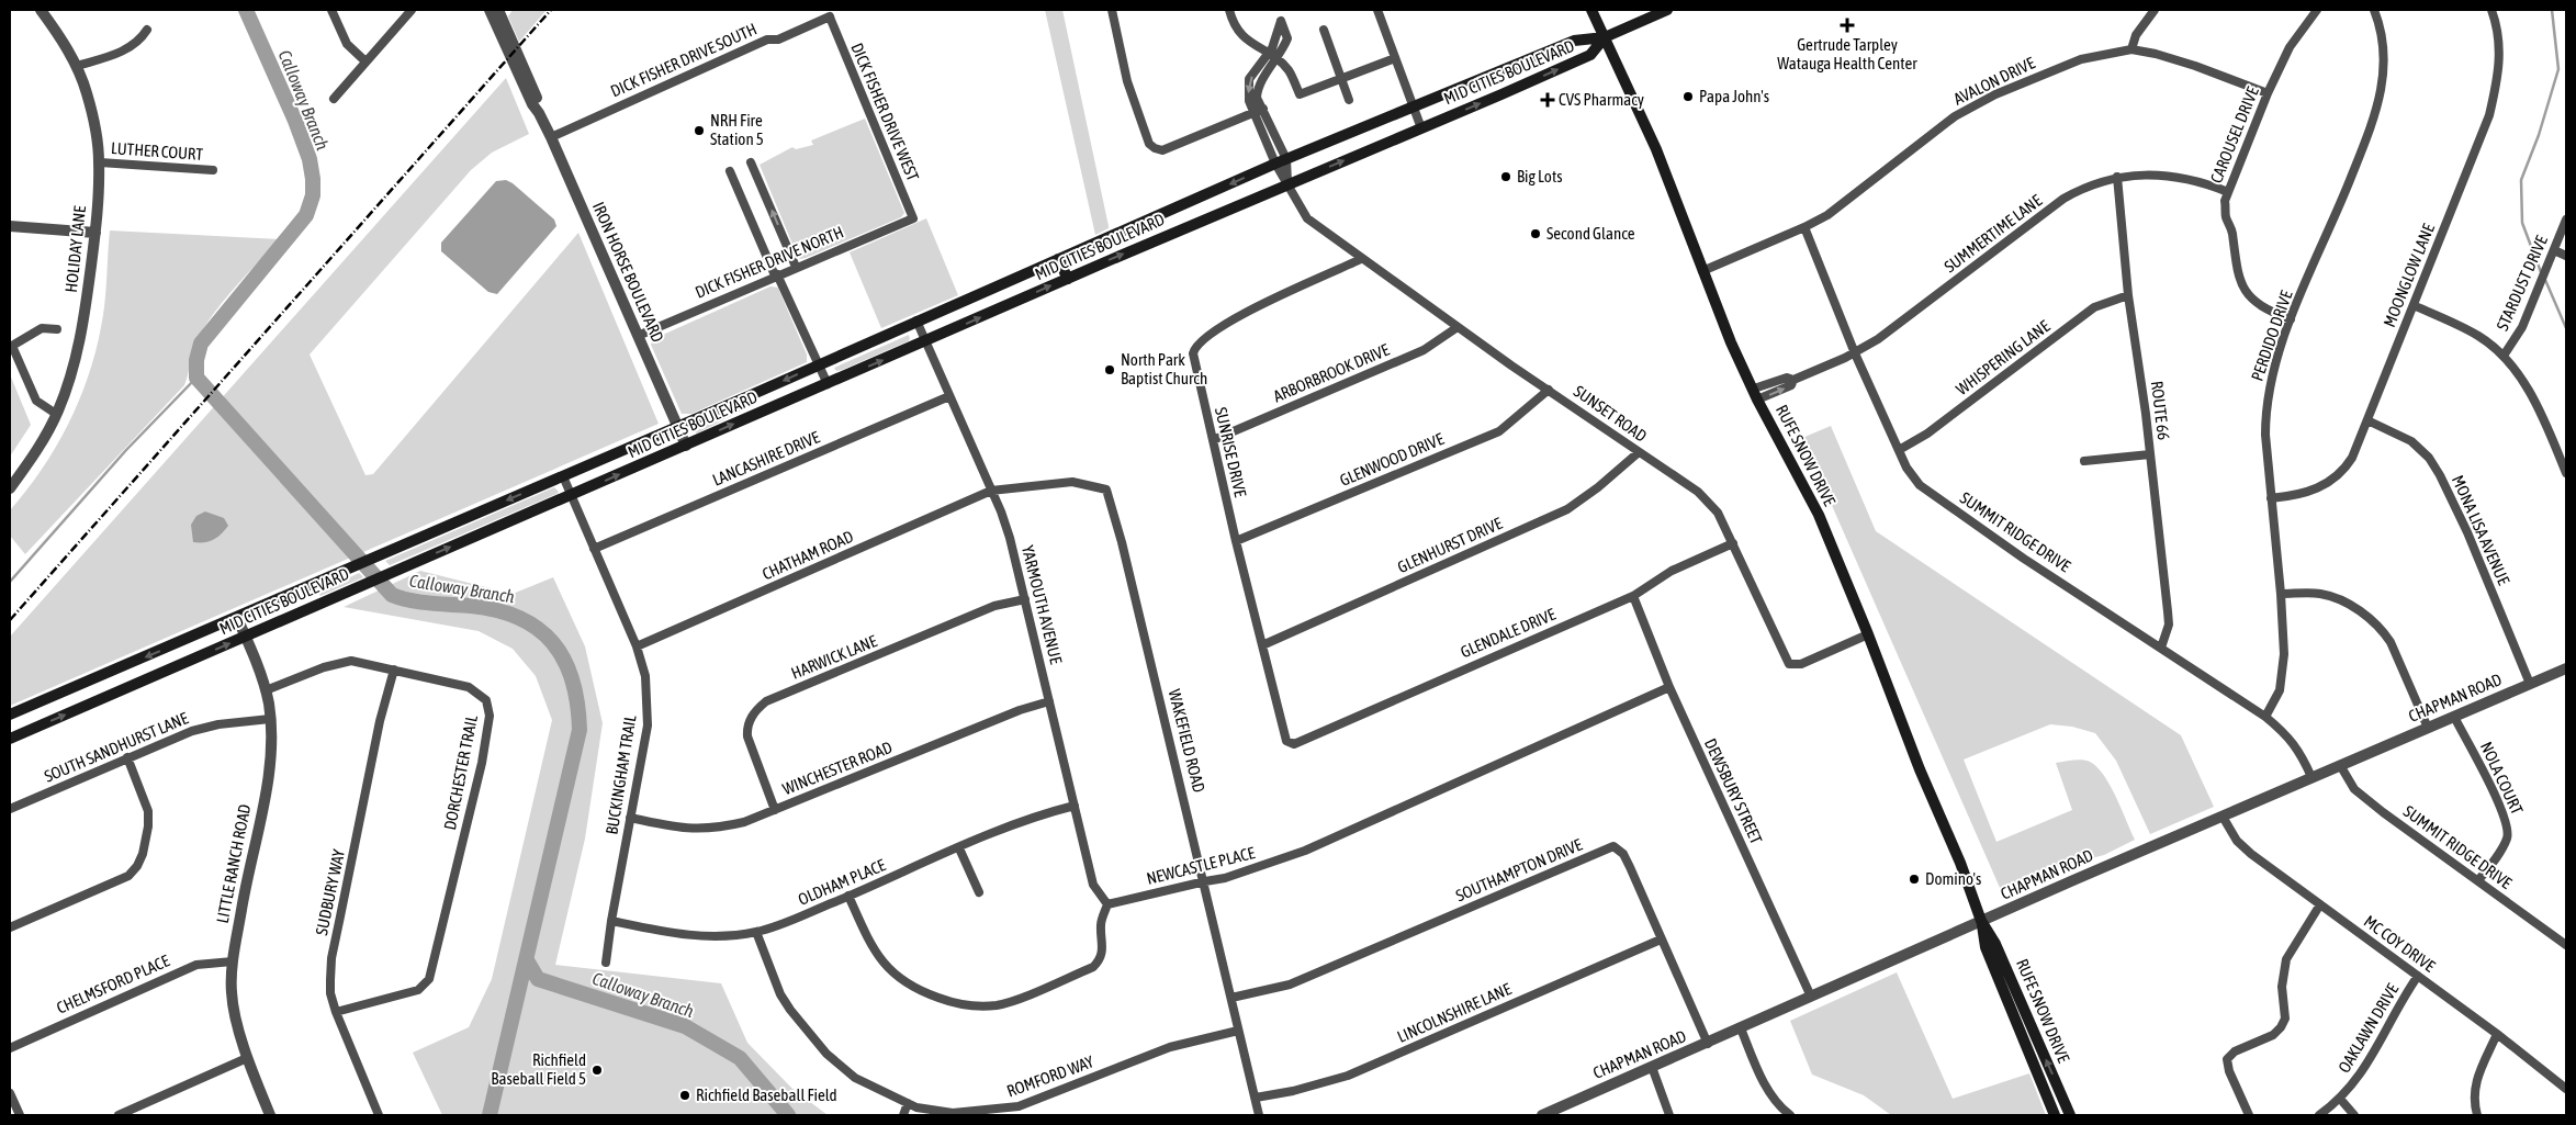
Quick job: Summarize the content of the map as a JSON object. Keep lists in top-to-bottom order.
{
  "streets": {
    "main road": ["MID CITIES BOULEVARD", "RUFE SNOW DRIVE"],
    "street": [
      "DICK FISHER DRIVE SOUTH",
      "AVALON DRIVE",
      "DICK FISHER DRIVE WEST",
      "CAROUSEL DRIVE",
      "LUTHER COURT",
      "SUMMERTIME LANE",
      "HOLIDAY LANE",
      "DICK FISHER DRIVE NORTH",
      "IRON HORSE BOULEVARD",
      "MOONGLOW LANE",
      "STARDUST DRIVE",
      "PERDIDO DRIVE",
      "WHISPERING LANE",
      "ARBORBROOK DRIVE",
      "ROUTE 66",
      "SUNSET ROAD",
      "SUNRISE DRIVE",
      "LANCASHIRE DRIVE",
      "GLENWOOD DRIVE",
      "MONA LISA AVENUE",
      "SUMMIT RIDGE DRIVE",
      "GLENHURST DRIVE",
      "CHATHAM ROAD",
      "YARMOUTH AVENUE",
      "GLENDALE DRIVE",
      "HARWICK LANE",
      "CHAPMAN ROAD",
      "WAKEFIELD ROAD",
      "SOUTH SANDHURST LANE",
      "WINCHESTER ROAD",
      "DORCHESTER TRAIL",
      "BUCKINGHAM TRAIL",
      "NOLA COURT",
      "DEWSBURY STREET",
      "LITTLE RANCH ROAD",
      "NEWCASTLE PLACE",
      "SOUTHAMPTON DRIVE",
      "OLDHAM PLACE",
      "SUDBURY WAY",
      "MC COY DRIVE",
      "CHELMSFORD PLACE",
      "LINCOLNSHIRE LANE",
      "OAKLAWN DRIVE",
      "ROMFORD WAY"
    ]
  },
  "crossings": [
    ["DICK FISHER DRIVE SOUTH", "DICK FISHER DRIVE WEST"],
    ["DICK FISHER DRIVE SOUTH", "IRON HORSE BOULEVARD"],
    ["MID CITIES BOULEVARD", "IRON HORSE BOULEVARD"],
    ["MID CITIES BOULEVARD", "SUNSET ROAD"],
    ["MID CITIES BOULEVARD", "RUFE SNOW DRIVE"],
    ["MID CITIES BOULEVARD", "YARMOUTH AVENUE"],
    ["MID CITIES BOULEVARD", "BUCKINGHAM TRAIL"],
    ["MID CITIES BOULEVARD", "LITTLE RANCH ROAD"],
    ["AVALON DRIVE", "CAROUSEL DRIVE"],
    ["AVALON DRIVE", "RUFE SNOW DRIVE"],
    ["AVALON DRIVE", "SUMMIT RIDGE DRIVE"],
    ["DICK FISHER DRIVE WEST", "DICK FISHER DRIVE NORTH"],
    ["CAROUSEL DRIVE", "SUMMERTIME LANE"],
    ["CAROUSEL DRIVE", "PERDIDO DRIVE"],
    ["LUTHER COURT", "HOLIDAY LANE"],
    ["SUMMERTIME LANE", "ROUTE 66"],
    ["SUMMERTIME LANE", "RUFE SNOW DRIVE"],
    ["SUMMERTIME LANE", "SUMMIT RIDGE DRIVE"],
    ["DICK FISHER DRIVE NORTH", "IRON HORSE BOULEVARD"],
    ["MOONGLOW LANE", "PERDIDO DRIVE"],
    ["MOONGLOW LANE", "MONA LISA AVENUE"],
    ["PERDIDO DRIVE", "SUMMIT RIDGE DRIVE"],
    ["WHISPERING LANE", "ROUTE 66"],
    ["WHISPERING LANE", "SUMMIT RIDGE DRIVE"],
    ["ARBORBROOK DRIVE", "SUNSET ROAD"],
    ["ARBORBROOK DRIVE", "SUNRISE DRIVE"],
    ["ROUTE 66", "SUMMIT RIDGE DRIVE"],
    ["SUNSET ROAD", "SUNRISE DRIVE"],
    ["SUNSET ROAD", "RUFE SNOW DRIVE"],
    ["SUNSET ROAD", "GLENWOOD DRIVE"],
    ["SUNSET ROAD", "GLENHURST DRIVE"],
    ["SUNSET ROAD", "GLENDALE DRIVE"],
    ["SUNRISE DRIVE", "GLENWOOD DRIVE"],
    ["SUNRISE DRIVE", "GLENHURST DRIVE"],
    ["SUNRISE DRIVE", "GLENDALE DRIVE"],
    ["RUFE SNOW DRIVE", "CHAPMAN ROAD"],
    ["LANCASHIRE DRIVE", "YARMOUTH AVENUE"],
    ["LANCASHIRE DRIVE", "BUCKINGHAM TRAIL"],
    ["MONA LISA AVENUE", "CHAPMAN ROAD"],
    ["SUMMIT RIDGE DRIVE", "CHAPMAN ROAD"],
    ["SUMMIT RIDGE DRIVE", "NOLA COURT"],
    ["CHATHAM ROAD", "YARMOUTH AVENUE"],
    ["CHATHAM ROAD", "WAKEFIELD ROAD"],
    ["CHATHAM ROAD", "BUCKINGHAM TRAIL"],
    ["YARMOUTH AVENUE", "HARWICK LANE"],
    ["YARMOUTH AVENUE", "WAKEFIELD ROAD"],
    ["YARMOUTH AVENUE", "WINCHESTER ROAD"],
    ["YARMOUTH AVENUE", "NEWCASTLE PLACE"],
    ["YARMOUTH AVENUE", "OLDHAM PLACE"],
    ["GLENDALE DRIVE", "DEWSBURY STREET"],
    ["HARWICK LANE", "WINCHESTER ROAD"],
    ["CHAPMAN ROAD", "NOLA COURT"],
    ["CHAPMAN ROAD", "DEWSBURY STREET"],
    ["CHAPMAN ROAD", "SOUTHAMPTON DRIVE"],
    ["CHAPMAN ROAD", "MC COY DRIVE"],
    ["WAKEFIELD ROAD", "NEWCASTLE PLACE"],
    ["WAKEFIELD ROAD", "SOUTHAMPTON DRIVE"],
    ["WAKEFIELD ROAD", "LINCOLNSHIRE LANE"],
    ["WAKEFIELD ROAD", "ROMFORD WAY"],
    ["SOUTH SANDHURST LANE", "LITTLE RANCH ROAD"],
    ["WINCHESTER ROAD", "BUCKINGHAM TRAIL"],
    ["DORCHESTER TRAIL", "LITTLE RANCH ROAD"],
    ["DORCHESTER TRAIL", "SUDBURY WAY"],
    ["BUCKINGHAM TRAIL", "OLDHAM PLACE"],
    ["DEWSBURY STREET", "NEWCASTLE PLACE"],
    ["LITTLE RANCH ROAD", "CHELMSFORD PLACE"],
    ["SOUTHAMPTON DRIVE", "LINCOLNSHIRE LANE"],
    ["OLDHAM PLACE", "ROMFORD WAY"],
    ["MC COY DRIVE", "OAKLAWN DRIVE"]
  ],
  "water": ["Calloway Branch"],
  "places": {
    "health": ["Gertrude Tarpley Watauga Health Center", "CVS Pharmacy"],
    "other": [
      "Papa John's",
      "NRH Fire Station 5",
      "Big Lots",
      "Second Glance",
      "North Park Baptist Church",
      "Domino's",
      "Richfield Baseball Field 5",
      "Richfield Baseball Field"
    ]
  }
}
